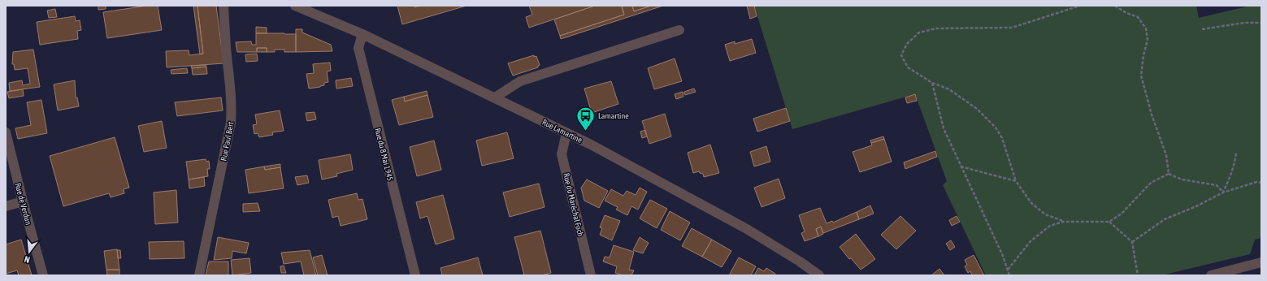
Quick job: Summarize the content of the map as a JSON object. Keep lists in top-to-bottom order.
{
  "streets": {
    "street": [
      "Rue Lamartine",
      "Rue Paul Bert",
      "Rue du 8 Mai 1945",
      "Rue de Verdun",
      "Rue du Maréchal Foch"
    ]
  },
  "crossings": [
    ["Rue Lamartine", "Rue du 8 Mai 1945"],
    ["Rue Lamartine", "Rue du Maréchal Foch"]
  ],
  "places": {
    "bus stop": ["Lamartine"]
  },
  "north": "bottom"
}
